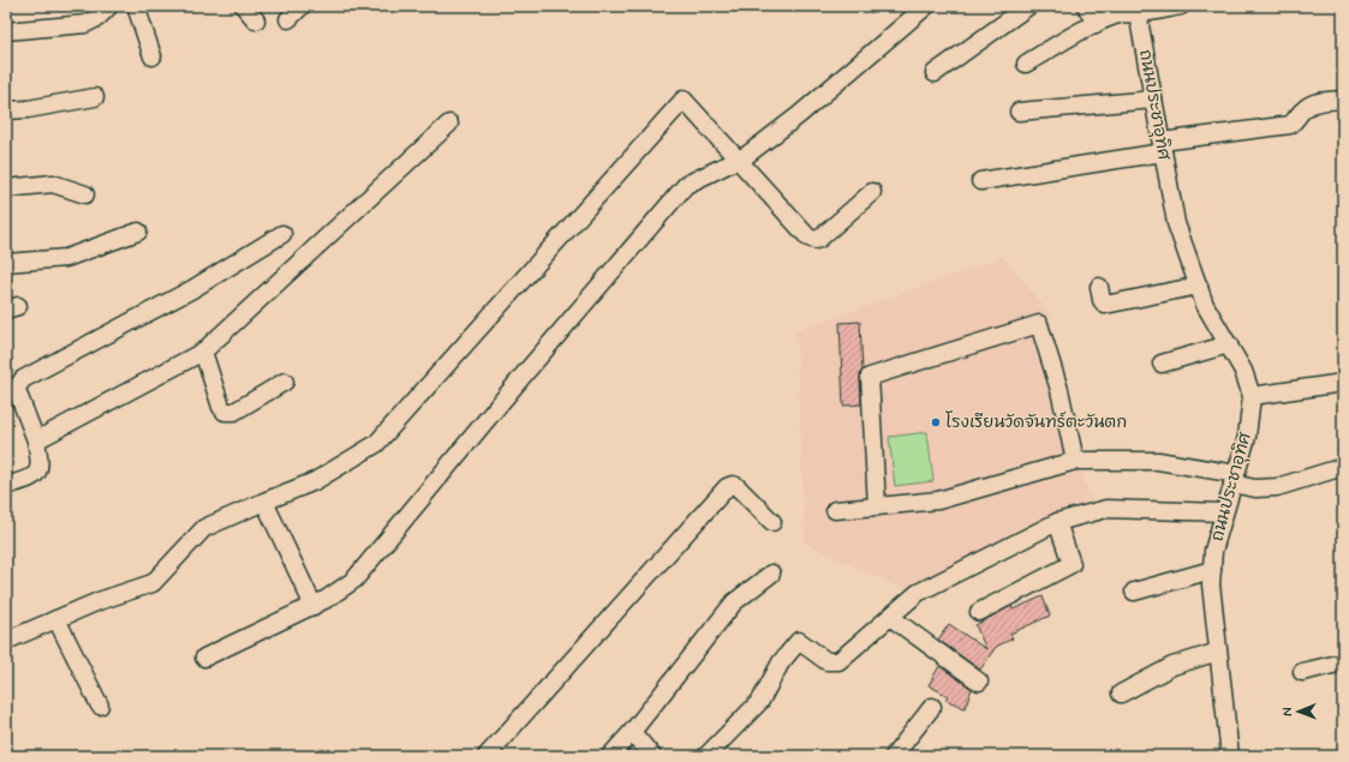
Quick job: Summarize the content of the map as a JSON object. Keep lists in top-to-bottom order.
{
  "streets": {
    "street": ["ถนนประชาอุทิศ"]
  },
  "places": ["โรงเรียนวัดจันทร์ตะวันตก"],
  "north": "left"
}
